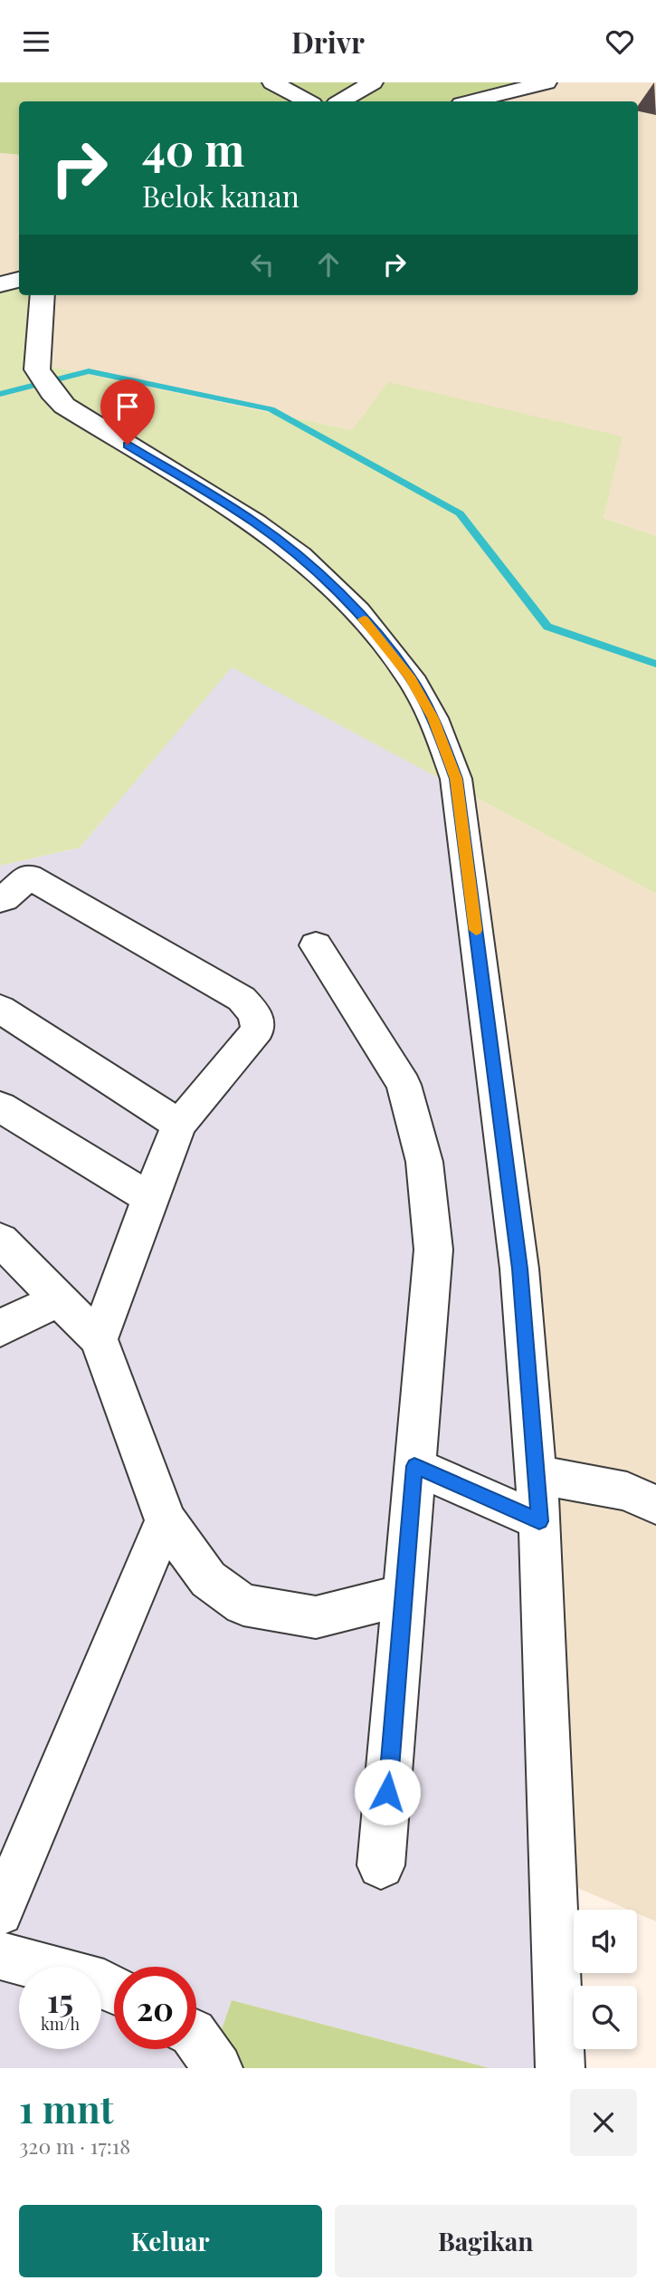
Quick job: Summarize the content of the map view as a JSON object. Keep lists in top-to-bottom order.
{
  "page": {
    "header": "Drivr",
    "turn": ["40 m", "Belok kanan"],
    "speed": "15 km/h",
    "limit": "20",
    "heading": ["1 mnt", "320 m · 17:18"],
    "buttons": ["Keluar", "Bagikan"]
  }
}
